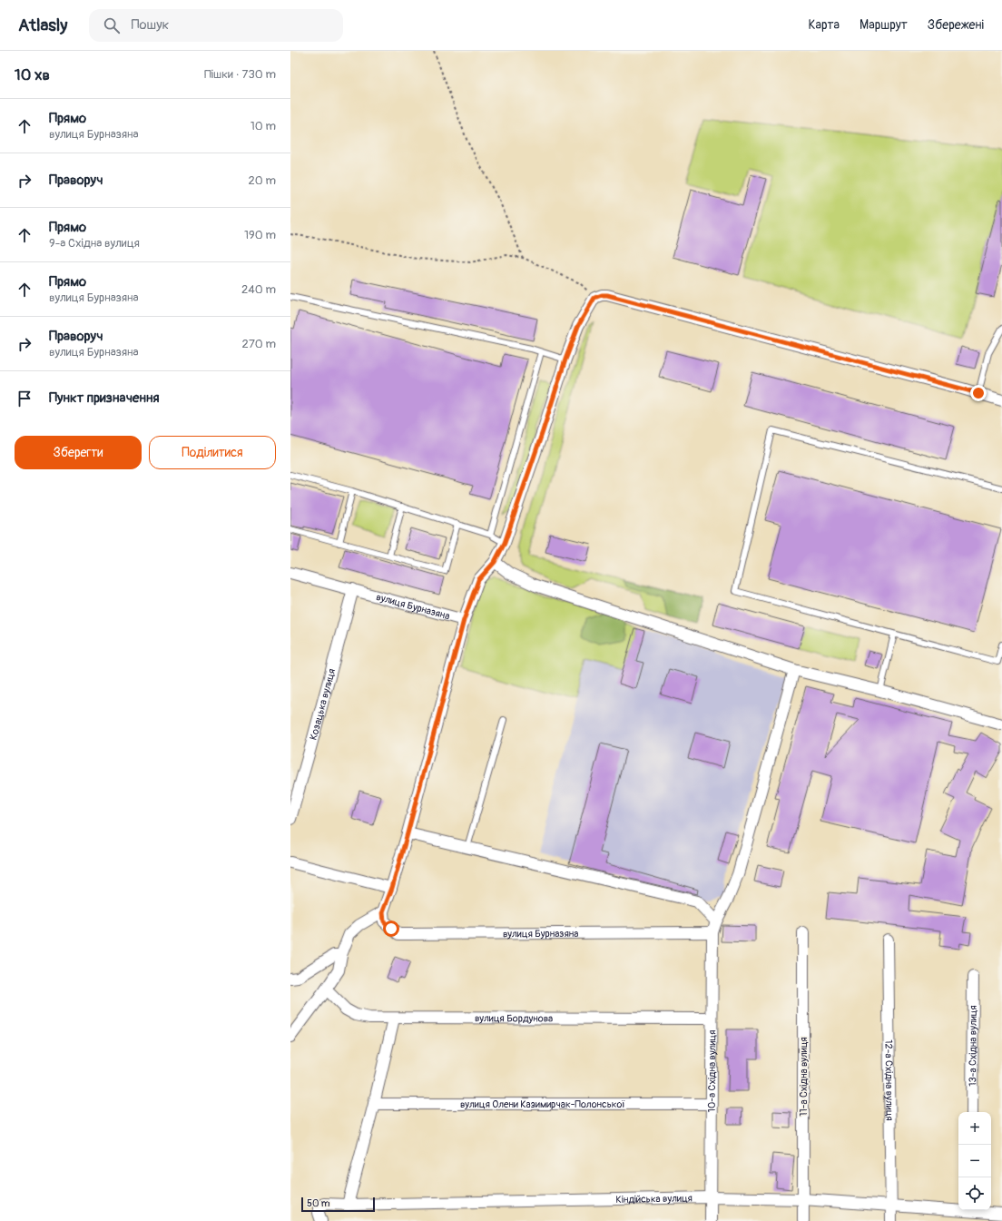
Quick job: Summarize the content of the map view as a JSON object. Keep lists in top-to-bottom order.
{
  "streets": {
    "street": [
      "вулиця Бурназяна",
      "Козацька вулиця",
      "вулиця Бордунова",
      "13-а Східна вулиця",
      "10-а Східна вулиця",
      "11-а Східна вулиця",
      "12-а Східна вулиця",
      "вулиця Олени Казимирчак-Полонської",
      "Кіндійська вулиця"
    ]
  },
  "crossings": [
    ["вулиця Бурназяна", "Козацька вулиця"],
    ["вулиця Бурназяна", "10-а Східна вулиця"],
    ["вулиця Бордунова", "10-а Східна вулиця"],
    ["10-а Східна вулиця", "вулиця Олени Казимирчак-Полонської"],
    ["10-а Східна вулиця", "Кіндійська вулиця"],
    ["11-а Східна вулиця", "Кіндійська вулиця"],
    ["12-а Східна вулиця", "Кіндійська вулиця"]
  ],
  "scale_bar": "50 m",
  "page": {
    "header": "Atlasly",
    "search": "Пошук",
    "nav": ["Карта", "Маршрут", "Збережені"],
    "heading": ["10 хв", "Пішки · 730 m"],
    "list": [
      ["Прямо", "вулиця Бурназяна", "10 m"],
      ["Праворуч", "20 m"],
      ["Прямо", "9-а Східна вулиця", "190 m"],
      ["Прямо", "вулиця Бурназяна", "240 m"],
      ["Праворуч", "вулиця Бурназяна", "270 m"],
      "Пункт призначення"
    ],
    "buttons": ["Зберегти", "Поділитися"],
    "map_buttons": ["+", "−"],
    "scale": "50 m"
  }
}
